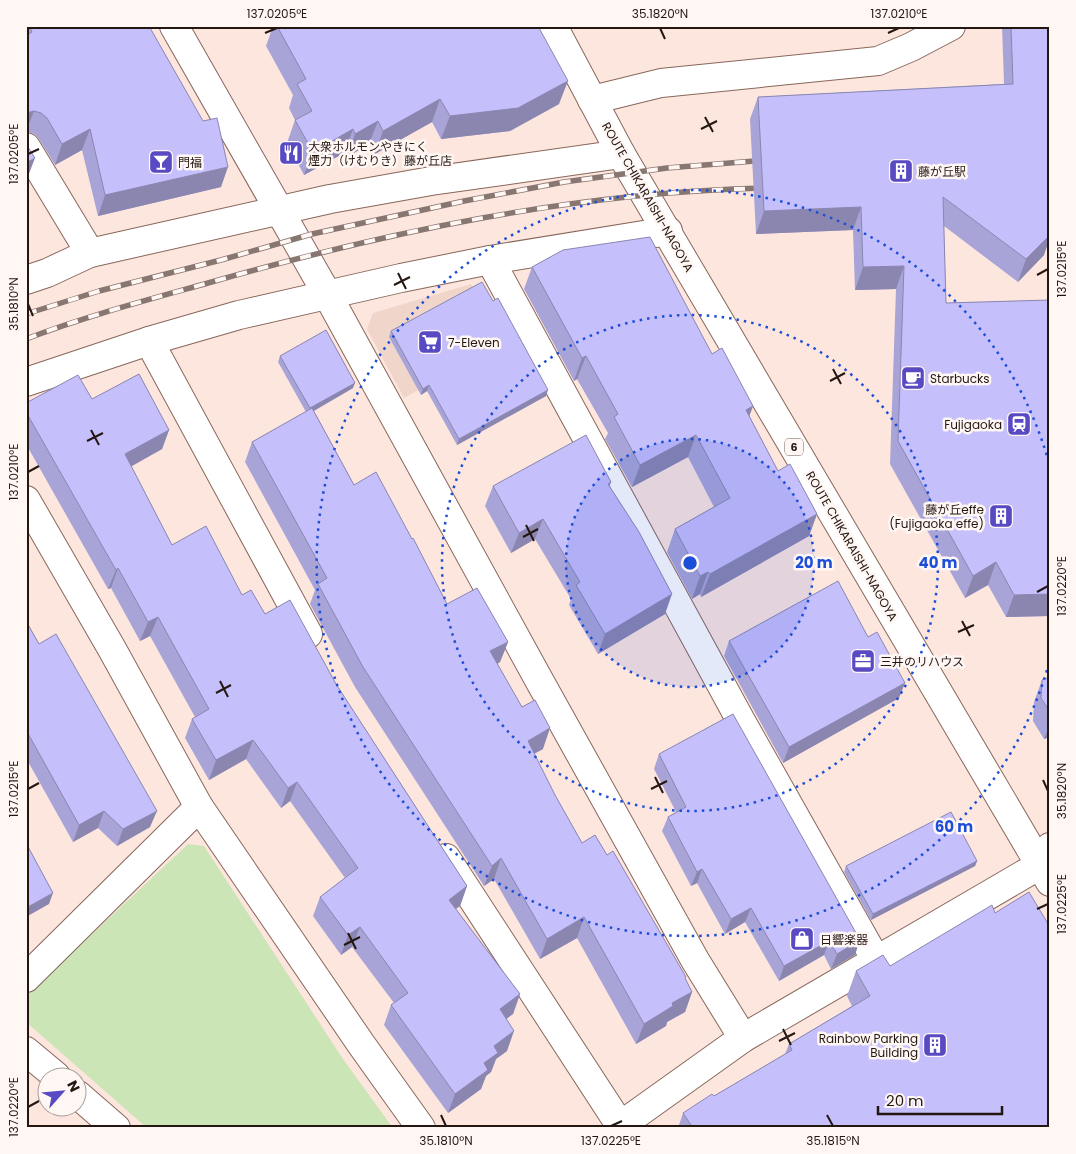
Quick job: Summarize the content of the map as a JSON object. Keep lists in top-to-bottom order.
{
  "streets": {
    "street": ["ROUTE CHIKARAISHI-NAGOYA", "6"]
  },
  "places": {
    "restaurant": ["大衆ホルモンやきにく 煙力（けむりき）藤が丘店"],
    "bar": ["門福"],
    "building": ["藤が丘駅", "藤が丘effe (Fujigaoka effe)", "Rainbow Parking Building"],
    "supermarket": ["7-Eleven"],
    "cafe": ["Starbucks"],
    "station": ["Fujigaoka"],
    "office": ["三井のリハウス"],
    "shop": ["日響楽器"]
  },
  "scale_bar": "20 m",
  "north": "top right",
  "coordinates": [
    "137.0205°E",
    "35.1820°N",
    "137.0210°E",
    "137.0215°E",
    "35.1810°N",
    "137.0220°E",
    "137.0225°E",
    "35.1815°N"
  ],
  "rings": ["20 m", "40 m", "60 m"]
}
